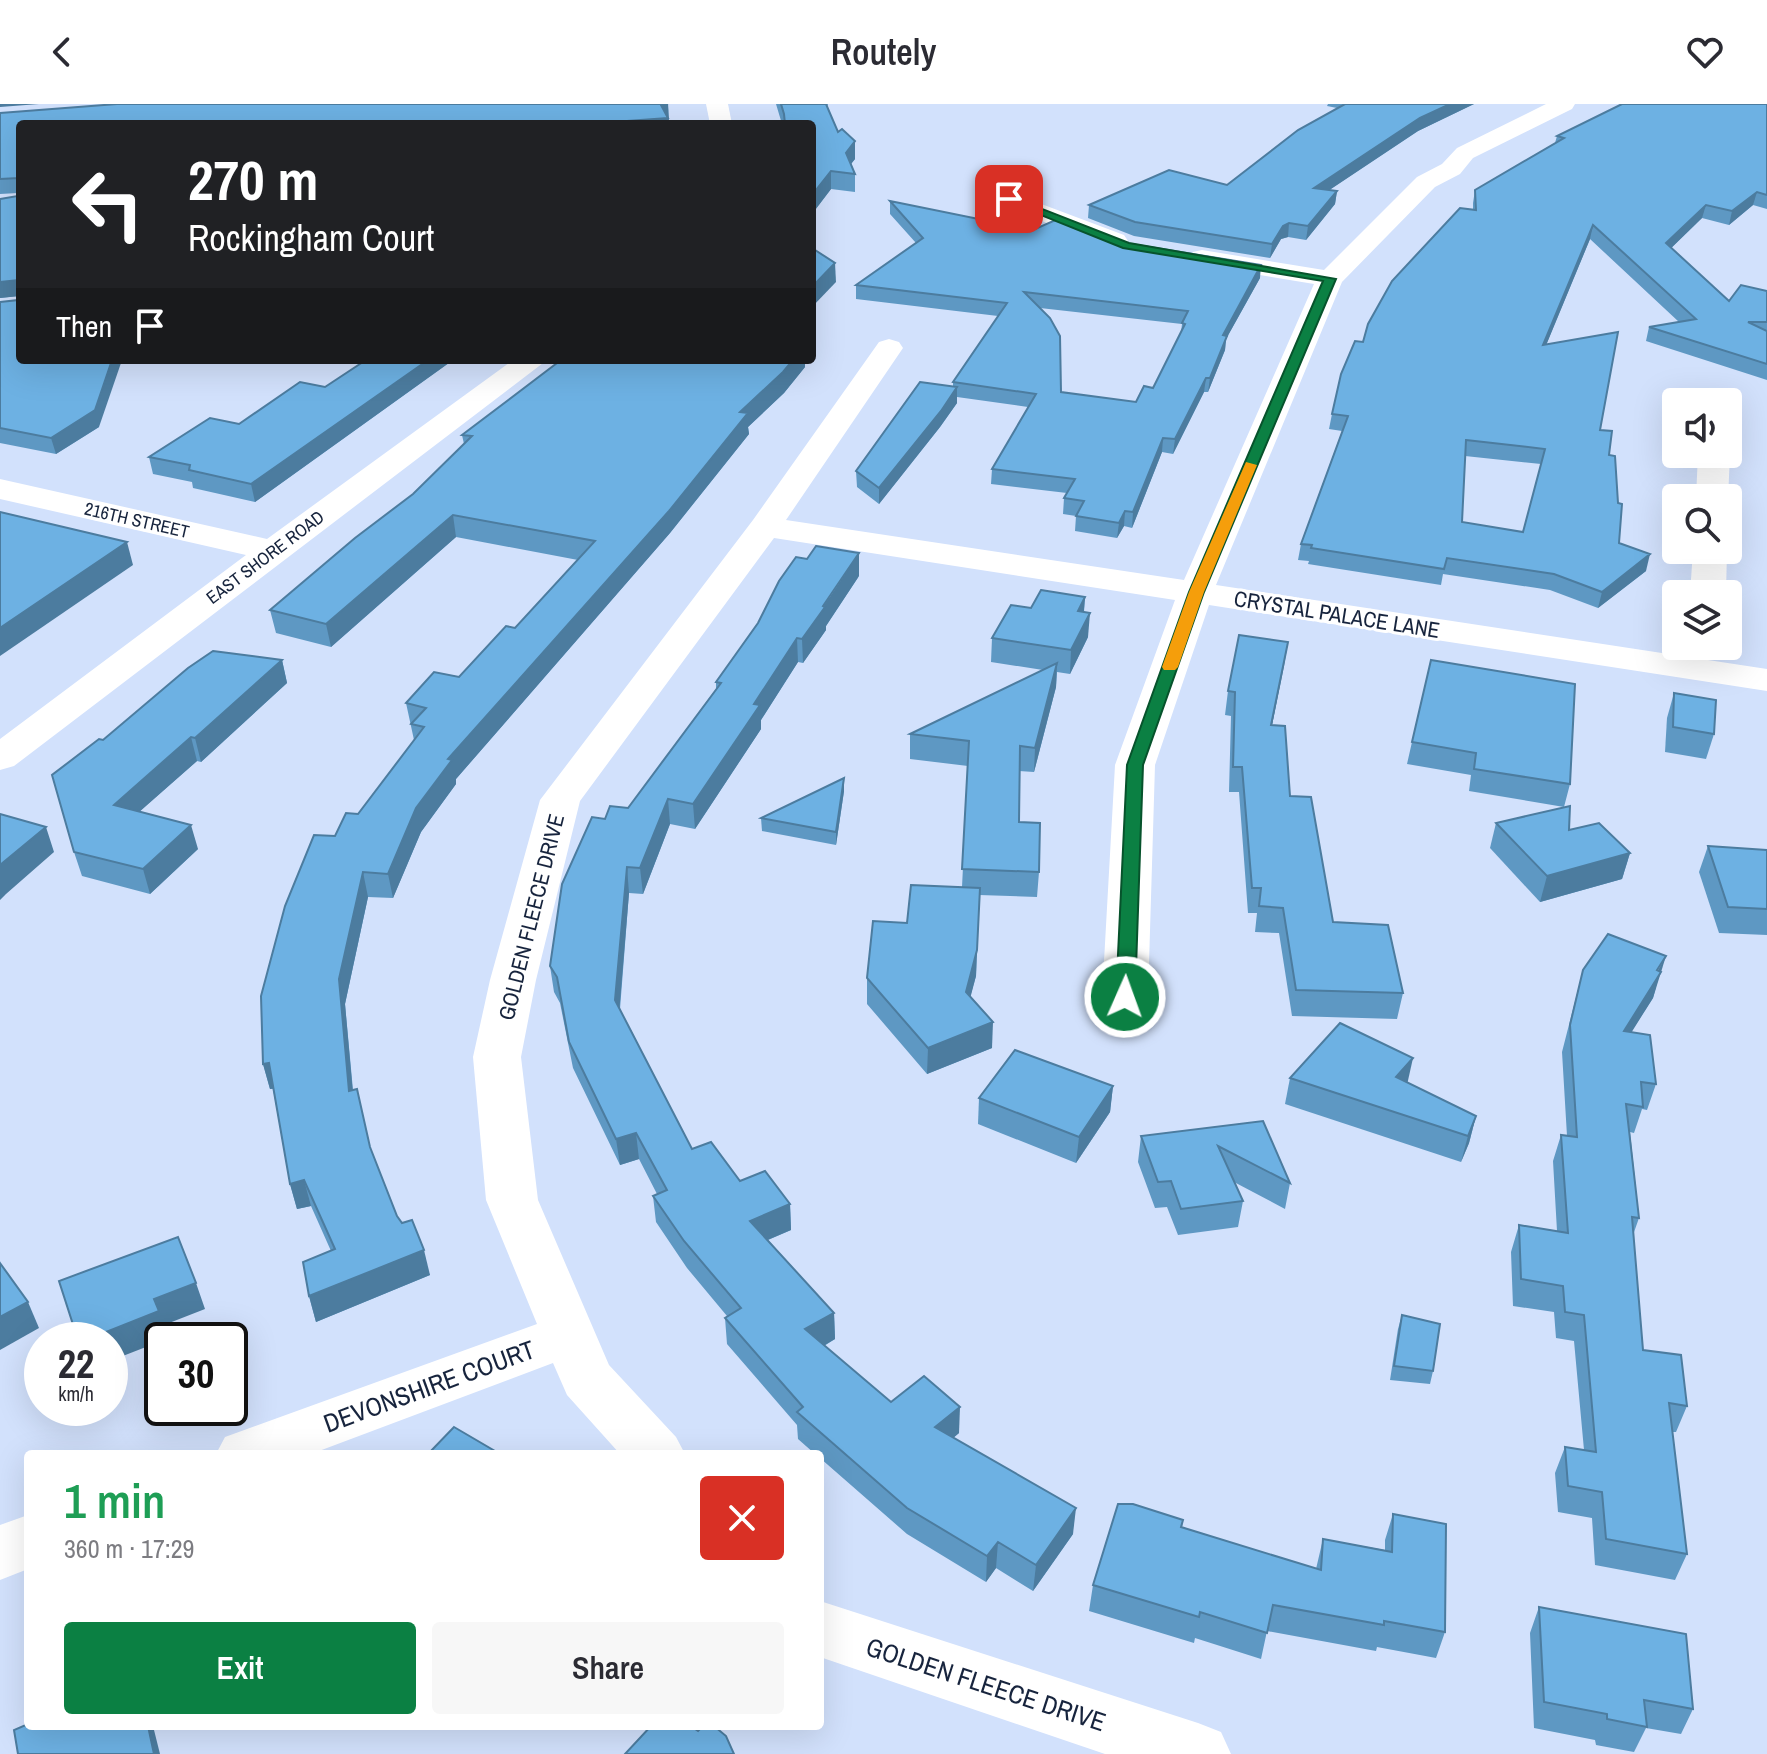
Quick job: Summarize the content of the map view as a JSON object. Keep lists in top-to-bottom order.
{
  "streets": {
    "street": [
      "216TH STREET",
      "EAST SHORE ROAD",
      "CRYSTAL PALACE LANE",
      "GOLDEN FLEECE DRIVE",
      "DEVONSHIRE COURT"
    ]
  },
  "crossings": [
    ["216TH STREET", "EAST SHORE ROAD"],
    ["CRYSTAL PALACE LANE", "GOLDEN FLEECE DRIVE"],
    ["GOLDEN FLEECE DRIVE", "DEVONSHIRE COURT"]
  ],
  "page": {
    "header": "Routely",
    "turn": ["270 m", "Rockingham Court"],
    "then": "Then",
    "speed": "22 km/h",
    "limit": "30",
    "heading": ["1 min", "360 m · 17:29"],
    "buttons": ["Exit", "Share"]
  }
}
